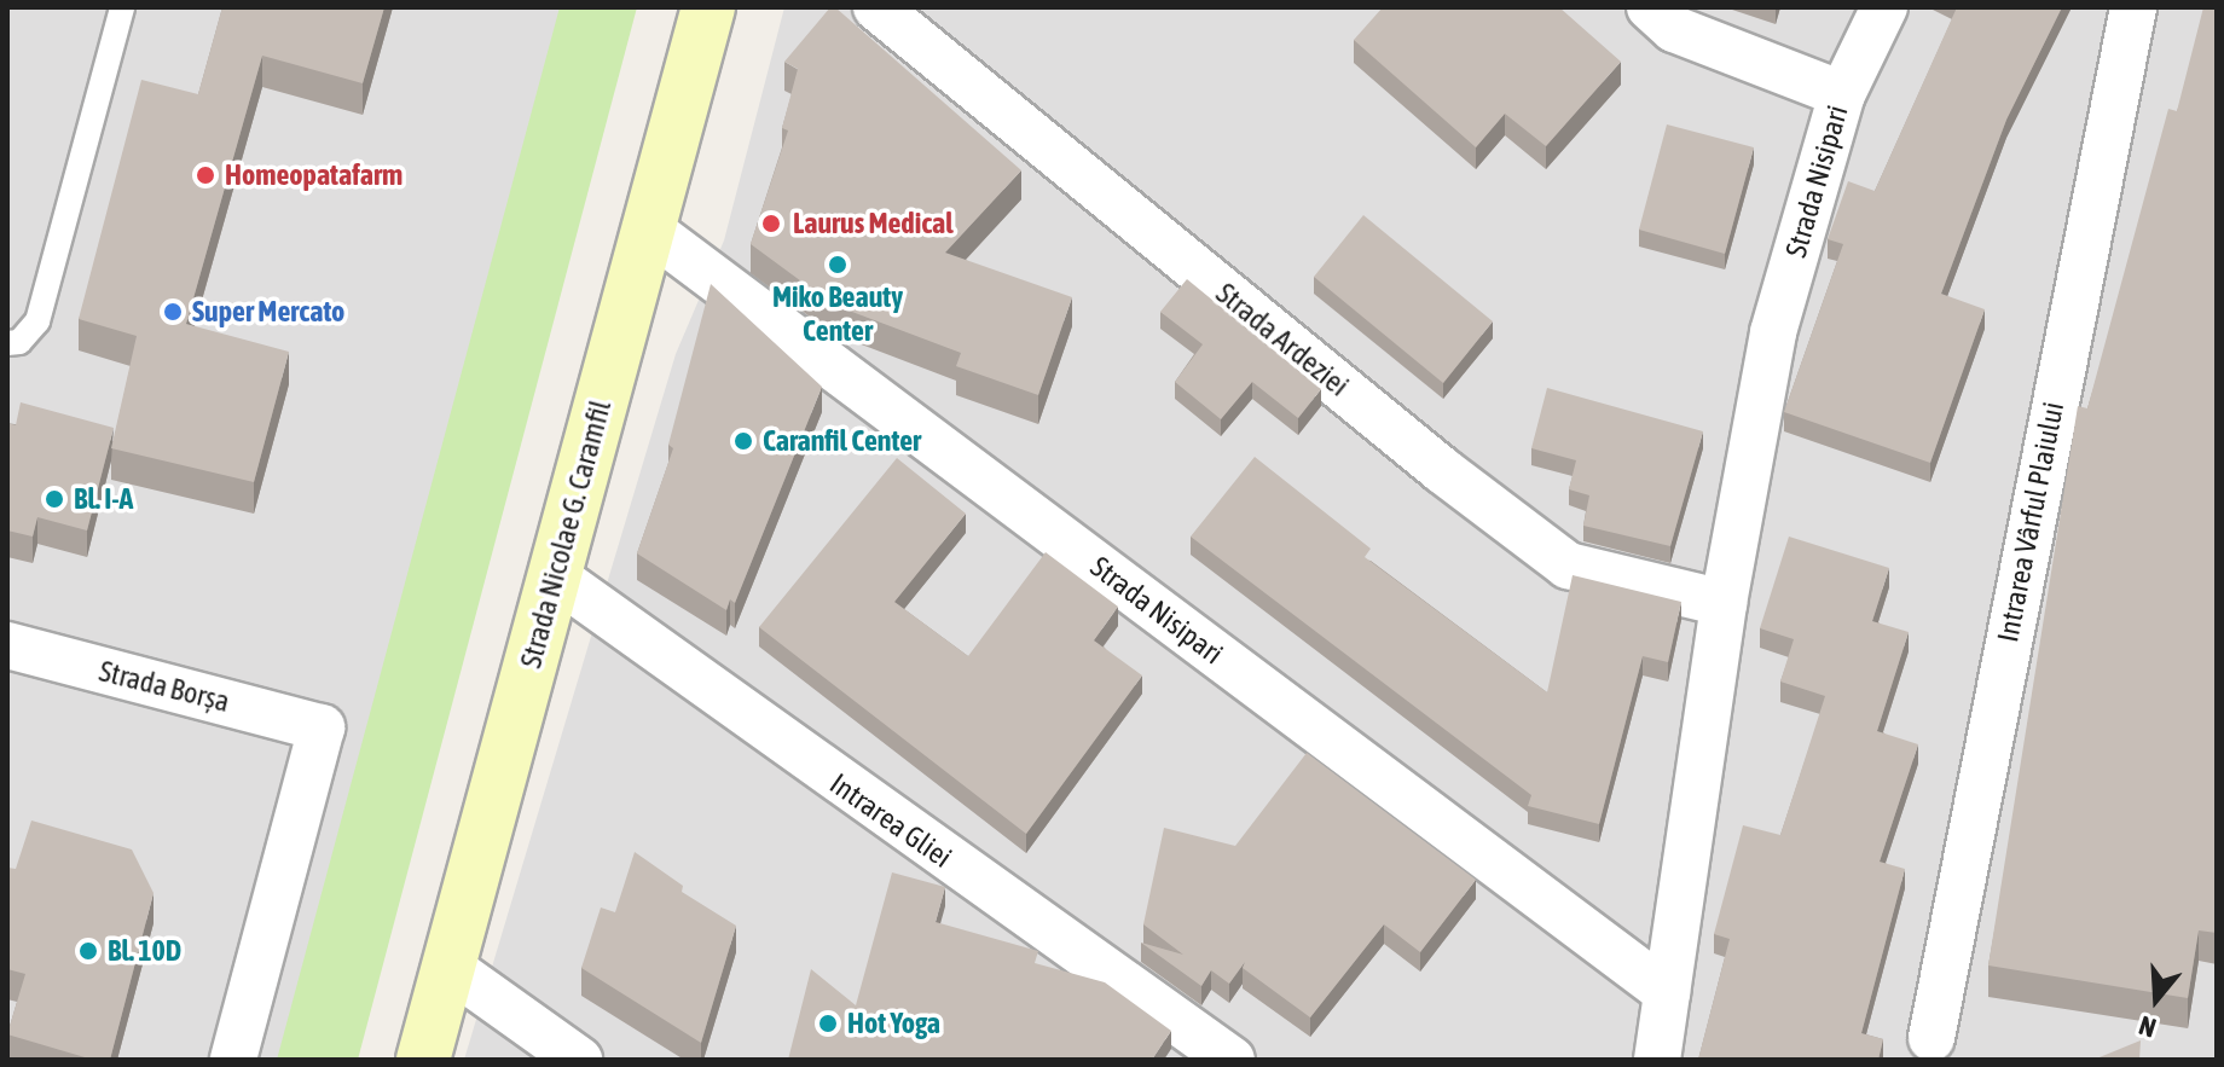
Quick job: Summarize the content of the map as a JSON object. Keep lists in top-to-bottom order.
{
  "streets": {
    "main road": ["Strada Nicolae G. Caramfil"],
    "street": [
      "Strada Nisipari",
      "Strada Ardeziei",
      "Intrarea Vârful Plaiului",
      "Strada Borșa",
      "Intrarea Gliei"
    ]
  },
  "crossings": [
    ["Strada Nisipari", "Strada Ardeziei"],
    ["Strada Nisipari", "Strada Nicolae G. Caramfil"],
    ["Strada Nicolae G. Caramfil", "Intrarea Gliei"]
  ],
  "places": [
    "Homeopatafarm",
    "Laurus Medical",
    "Miko Beauty Center",
    "Super Mercato",
    "Caranfil Center",
    "Bl. I-A",
    "Bl. 10D",
    "Hot Yoga"
  ],
  "north": "bottom"
}
